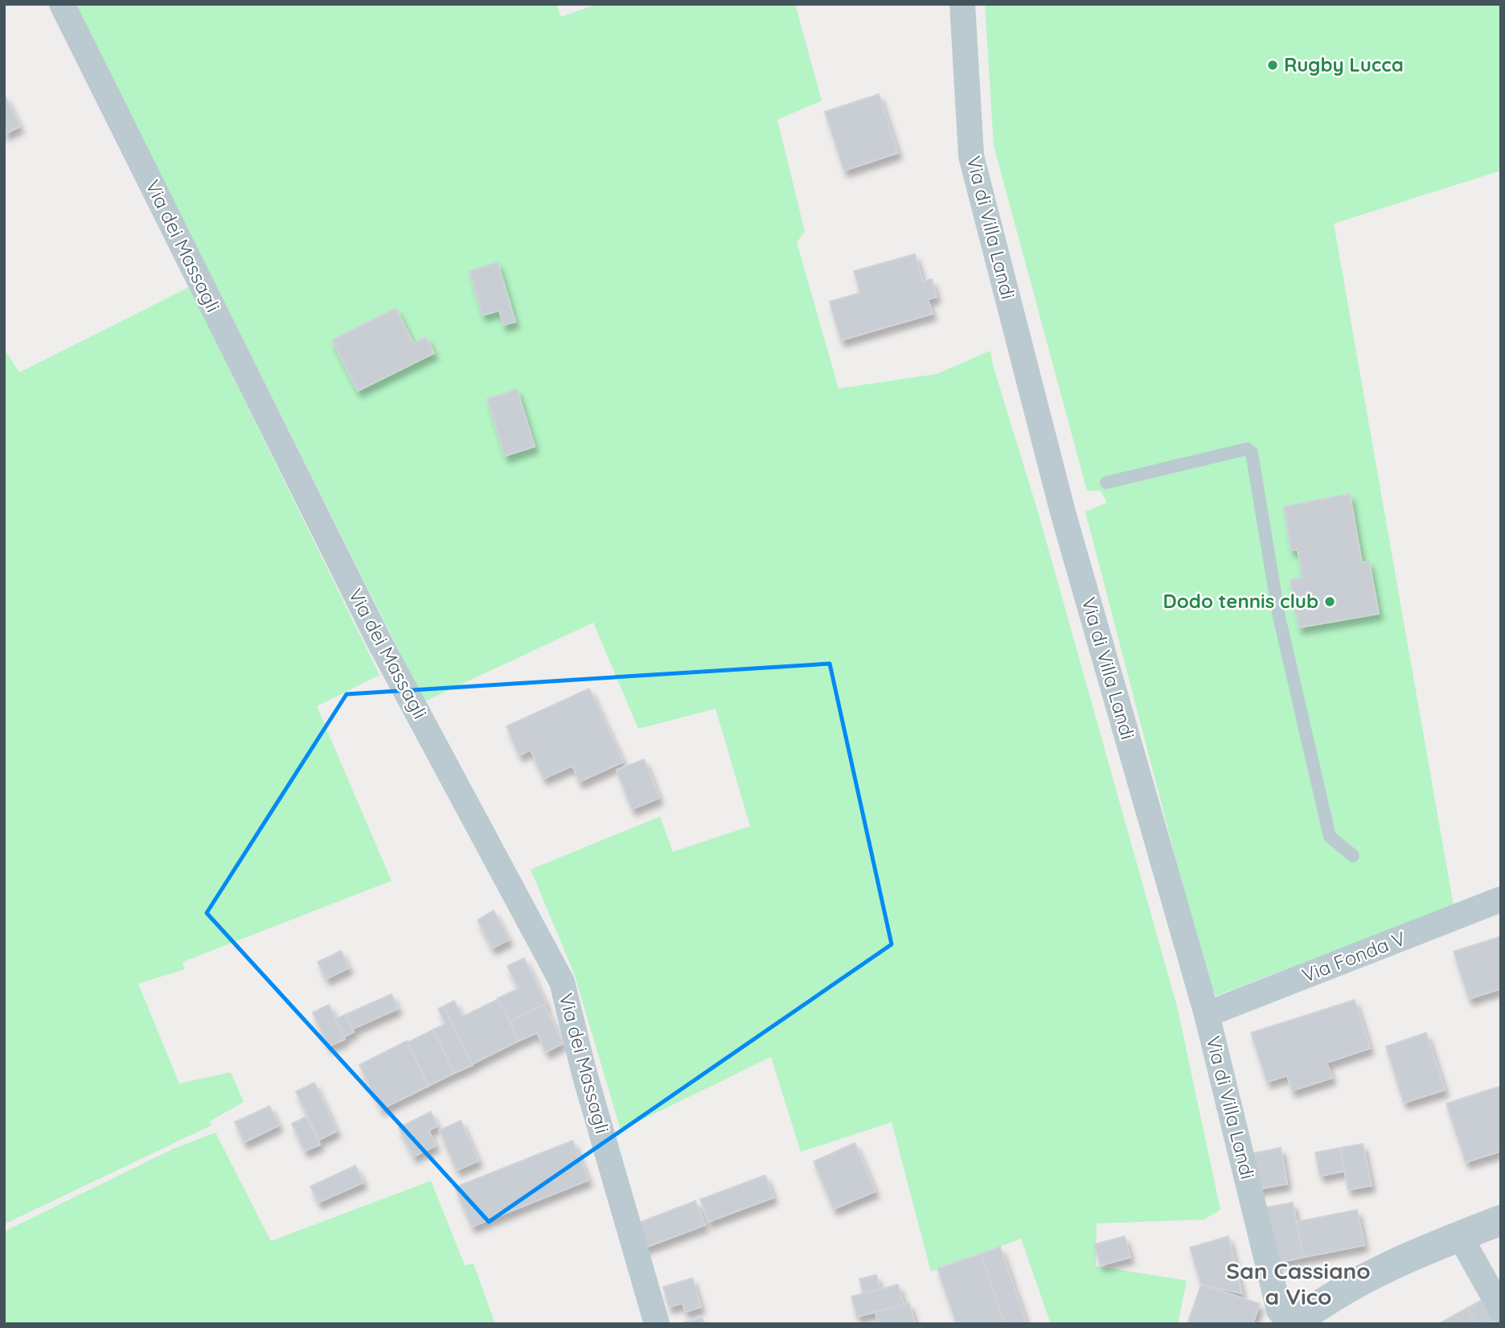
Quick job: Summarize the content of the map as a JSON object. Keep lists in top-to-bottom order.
{
  "streets": {
    "street": ["Via di Villa Landi", "Via dei Massagli", "Via Fonda V"]
  },
  "crossings": [
    ["Via di Villa Landi", "Via Fonda V"]
  ],
  "districts": ["San Cassiano a Vico"],
  "places": ["Rugby Lucca", "Dodo tennis club"]
}
